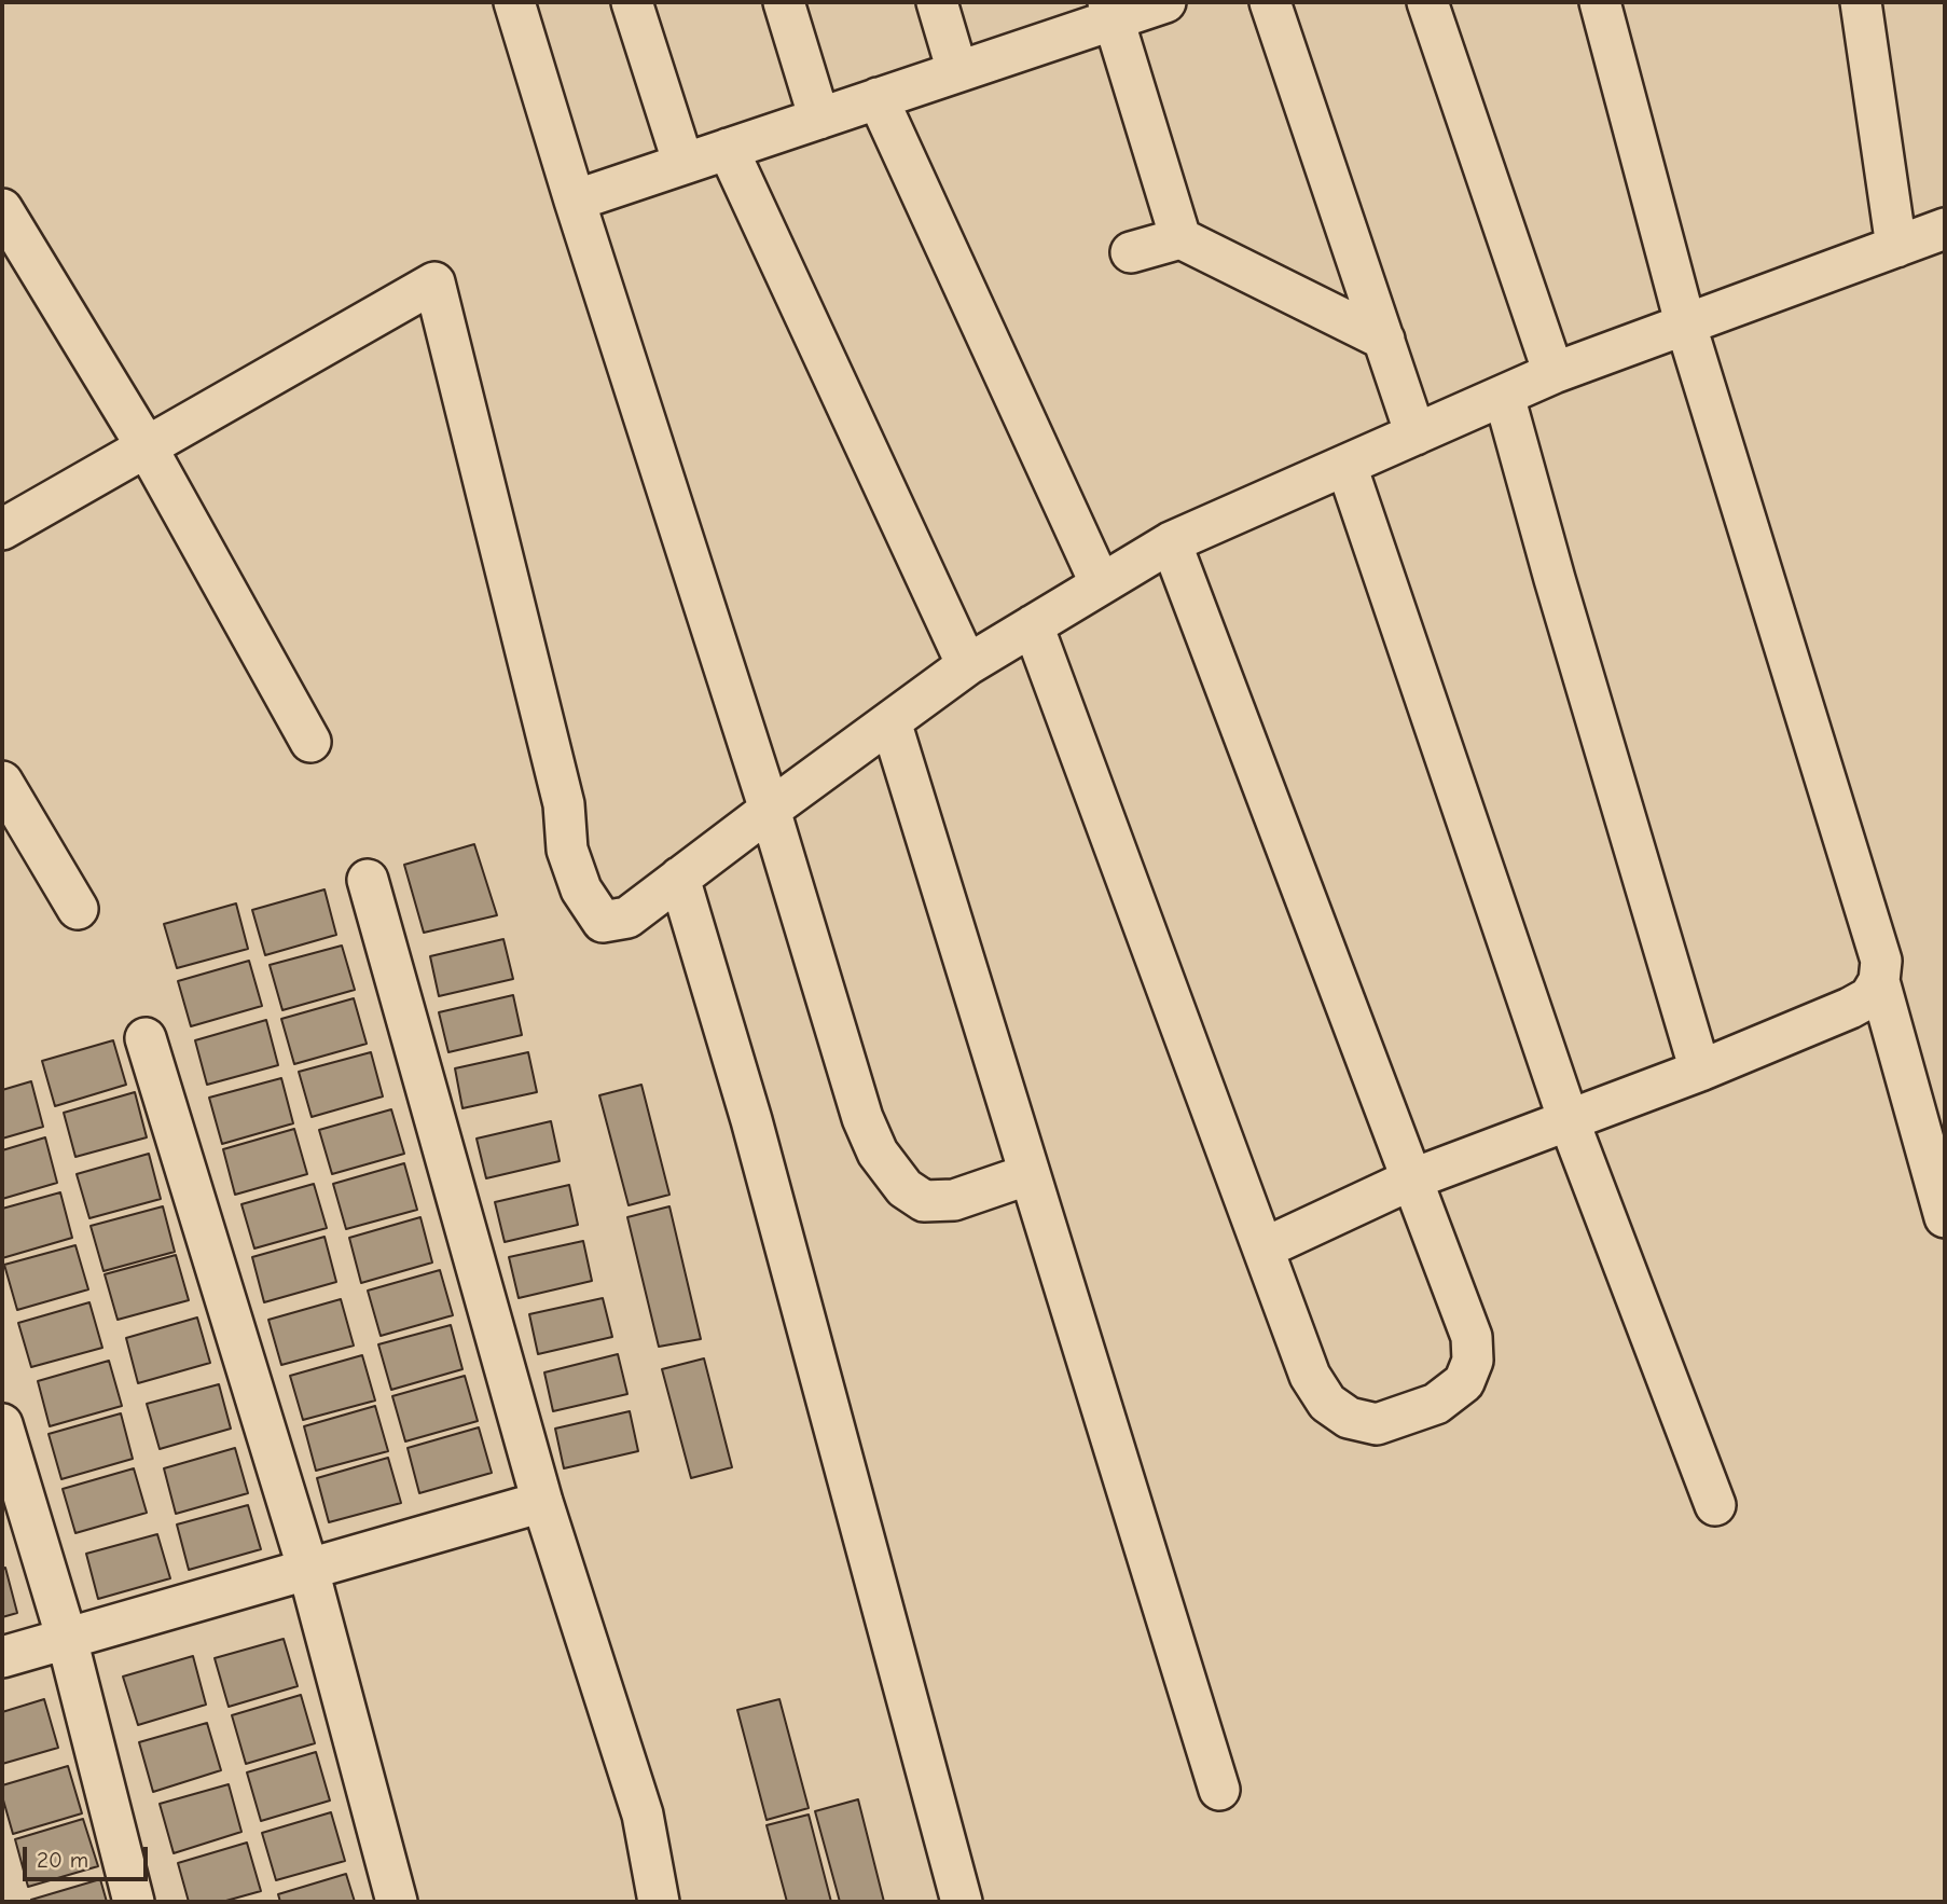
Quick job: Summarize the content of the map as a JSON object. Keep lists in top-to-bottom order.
{
  "scale_bar": "20 m"
}
